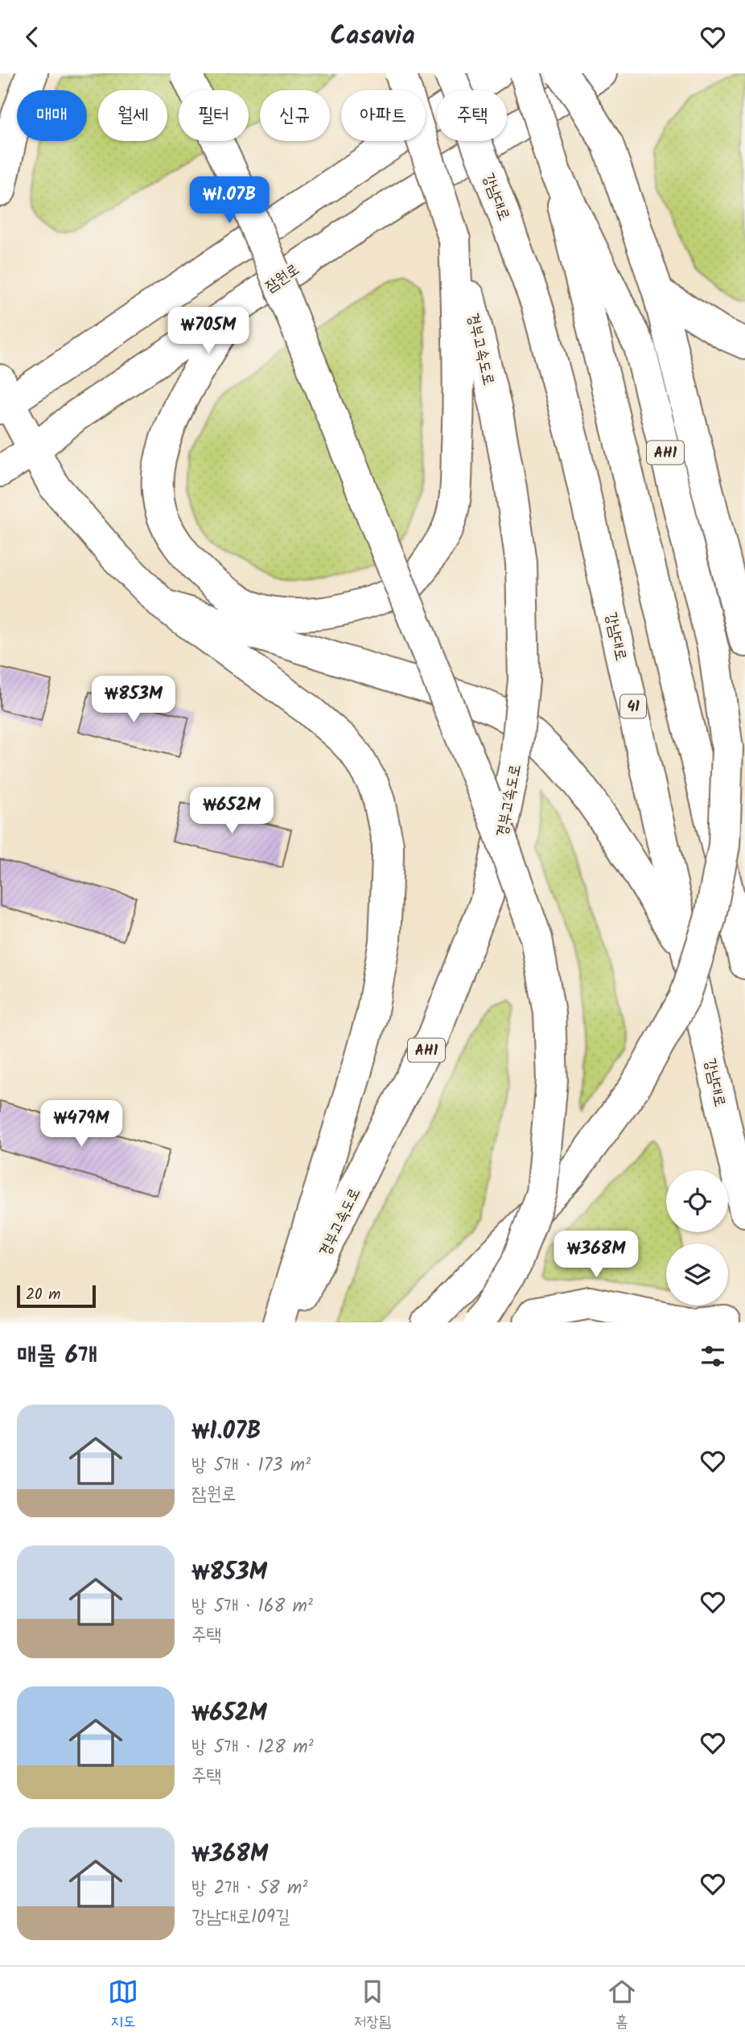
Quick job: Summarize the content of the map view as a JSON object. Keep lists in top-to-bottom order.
{
  "streets": {
    "main road": [
      "강남대로",
      "잠원로",
      "경부고속도로",
      "AH1",
      "41"
    ]
  },
  "crossings": [
    ["경부고속도로", "AH1"]
  ],
  "scale_bar": "20 m",
  "page": {
    "header": "Casavia",
    "chip": [
      "매매",
      "월세",
      "필터",
      "신규",
      "아파트",
      "주택"
    ],
    "price": [
      "₩1.07B",
      "₩705M",
      "₩853M",
      "₩652M",
      "₩479M",
      "₩368M"
    ],
    "scale": "20 m",
    "heading": "매물 6개",
    "list": [
      {
        "name": "₩1.07B",
        "note": "방 5개 · 173 m² · 잠원로"
      },
      {
        "name": "₩853M",
        "note": "방 5개 · 168 m² · 주택"
      },
      {
        "name": "₩652M",
        "note": "방 5개 · 128 m² · 주택"
      },
      {
        "name": "₩368M",
        "note": "방 2개 · 58 m² · 강남대로109길"
      }
    ],
    "tabs": ["지도", "저장됨", "홈"]
  }
}
